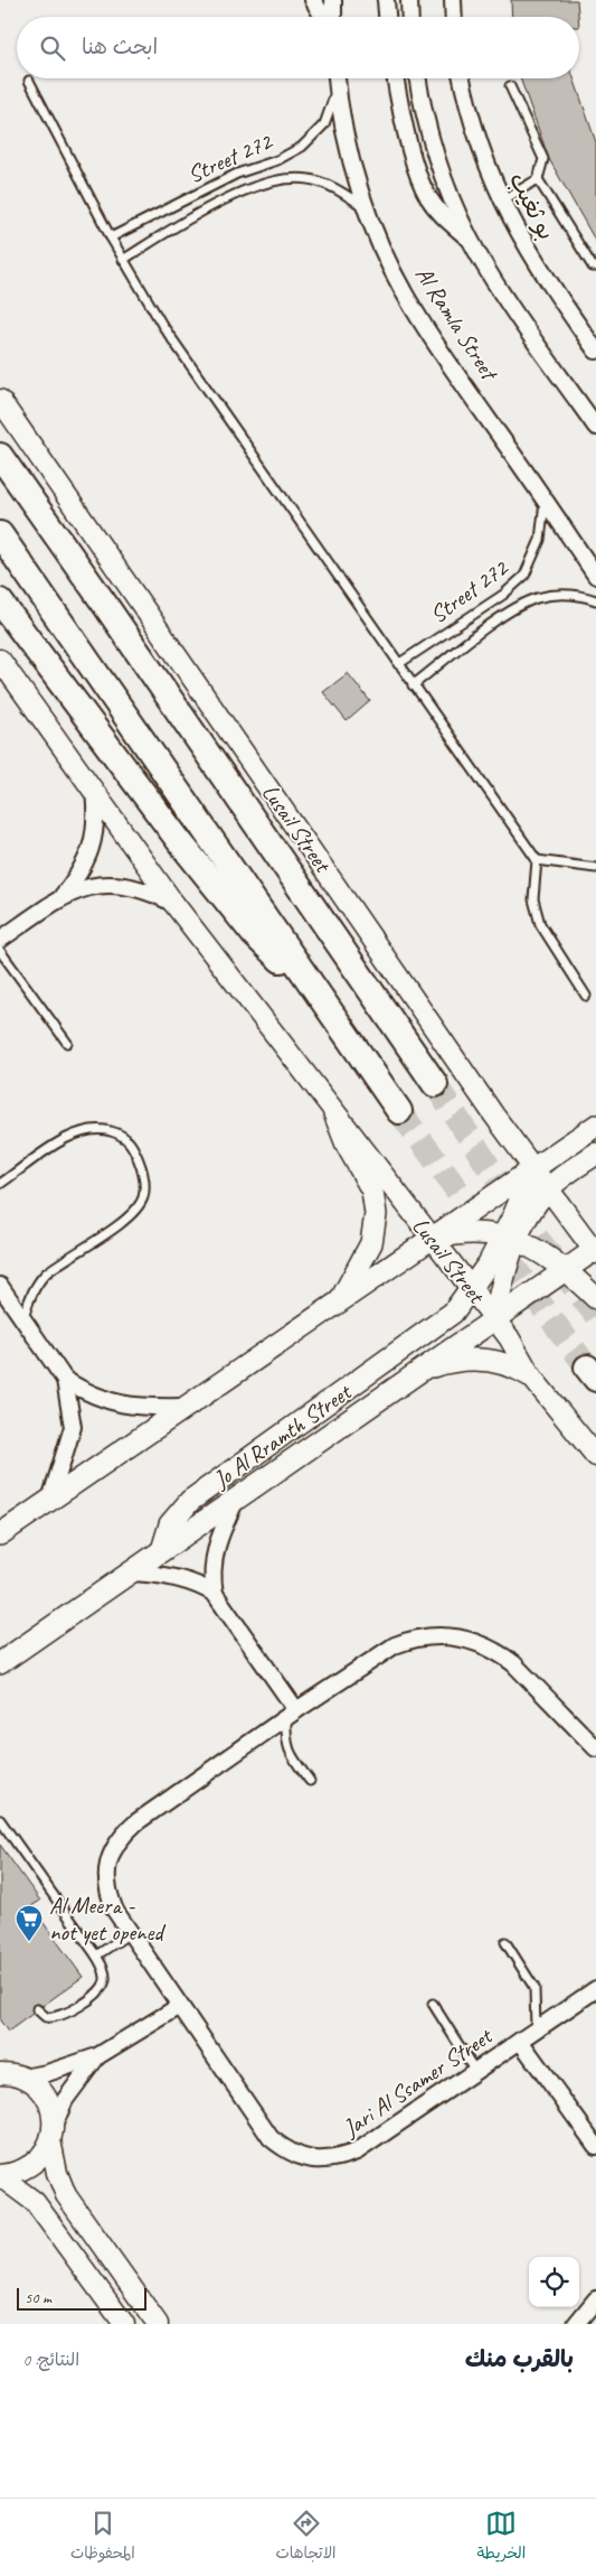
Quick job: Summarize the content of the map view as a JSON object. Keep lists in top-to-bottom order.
{
  "streets": {
    "highway": ["Lusail Street"],
    "main road": ["Jo Al Rramth Street"],
    "street": ["بو ثغيب", "Al Ramla Street", "Jari Al Ssamer Street"],
    "lane": ["Street 272"]
  },
  "crossings": [
    ["Street 272", "Al Ramla Street"],
    ["Lusail Street", "Jo Al Rramth Street"]
  ],
  "places": {
    "supermarket": ["Al Meera - not yet opened"]
  },
  "scale_bar": "50 m",
  "page": {
    "search": "ابحث هنا",
    "scale": "50 m",
    "heading": ["بالقرب منك", "النتائج: 0"],
    "nav": ["الخريطة", "الاتجاهات", "المحفوظات"]
  }
}
